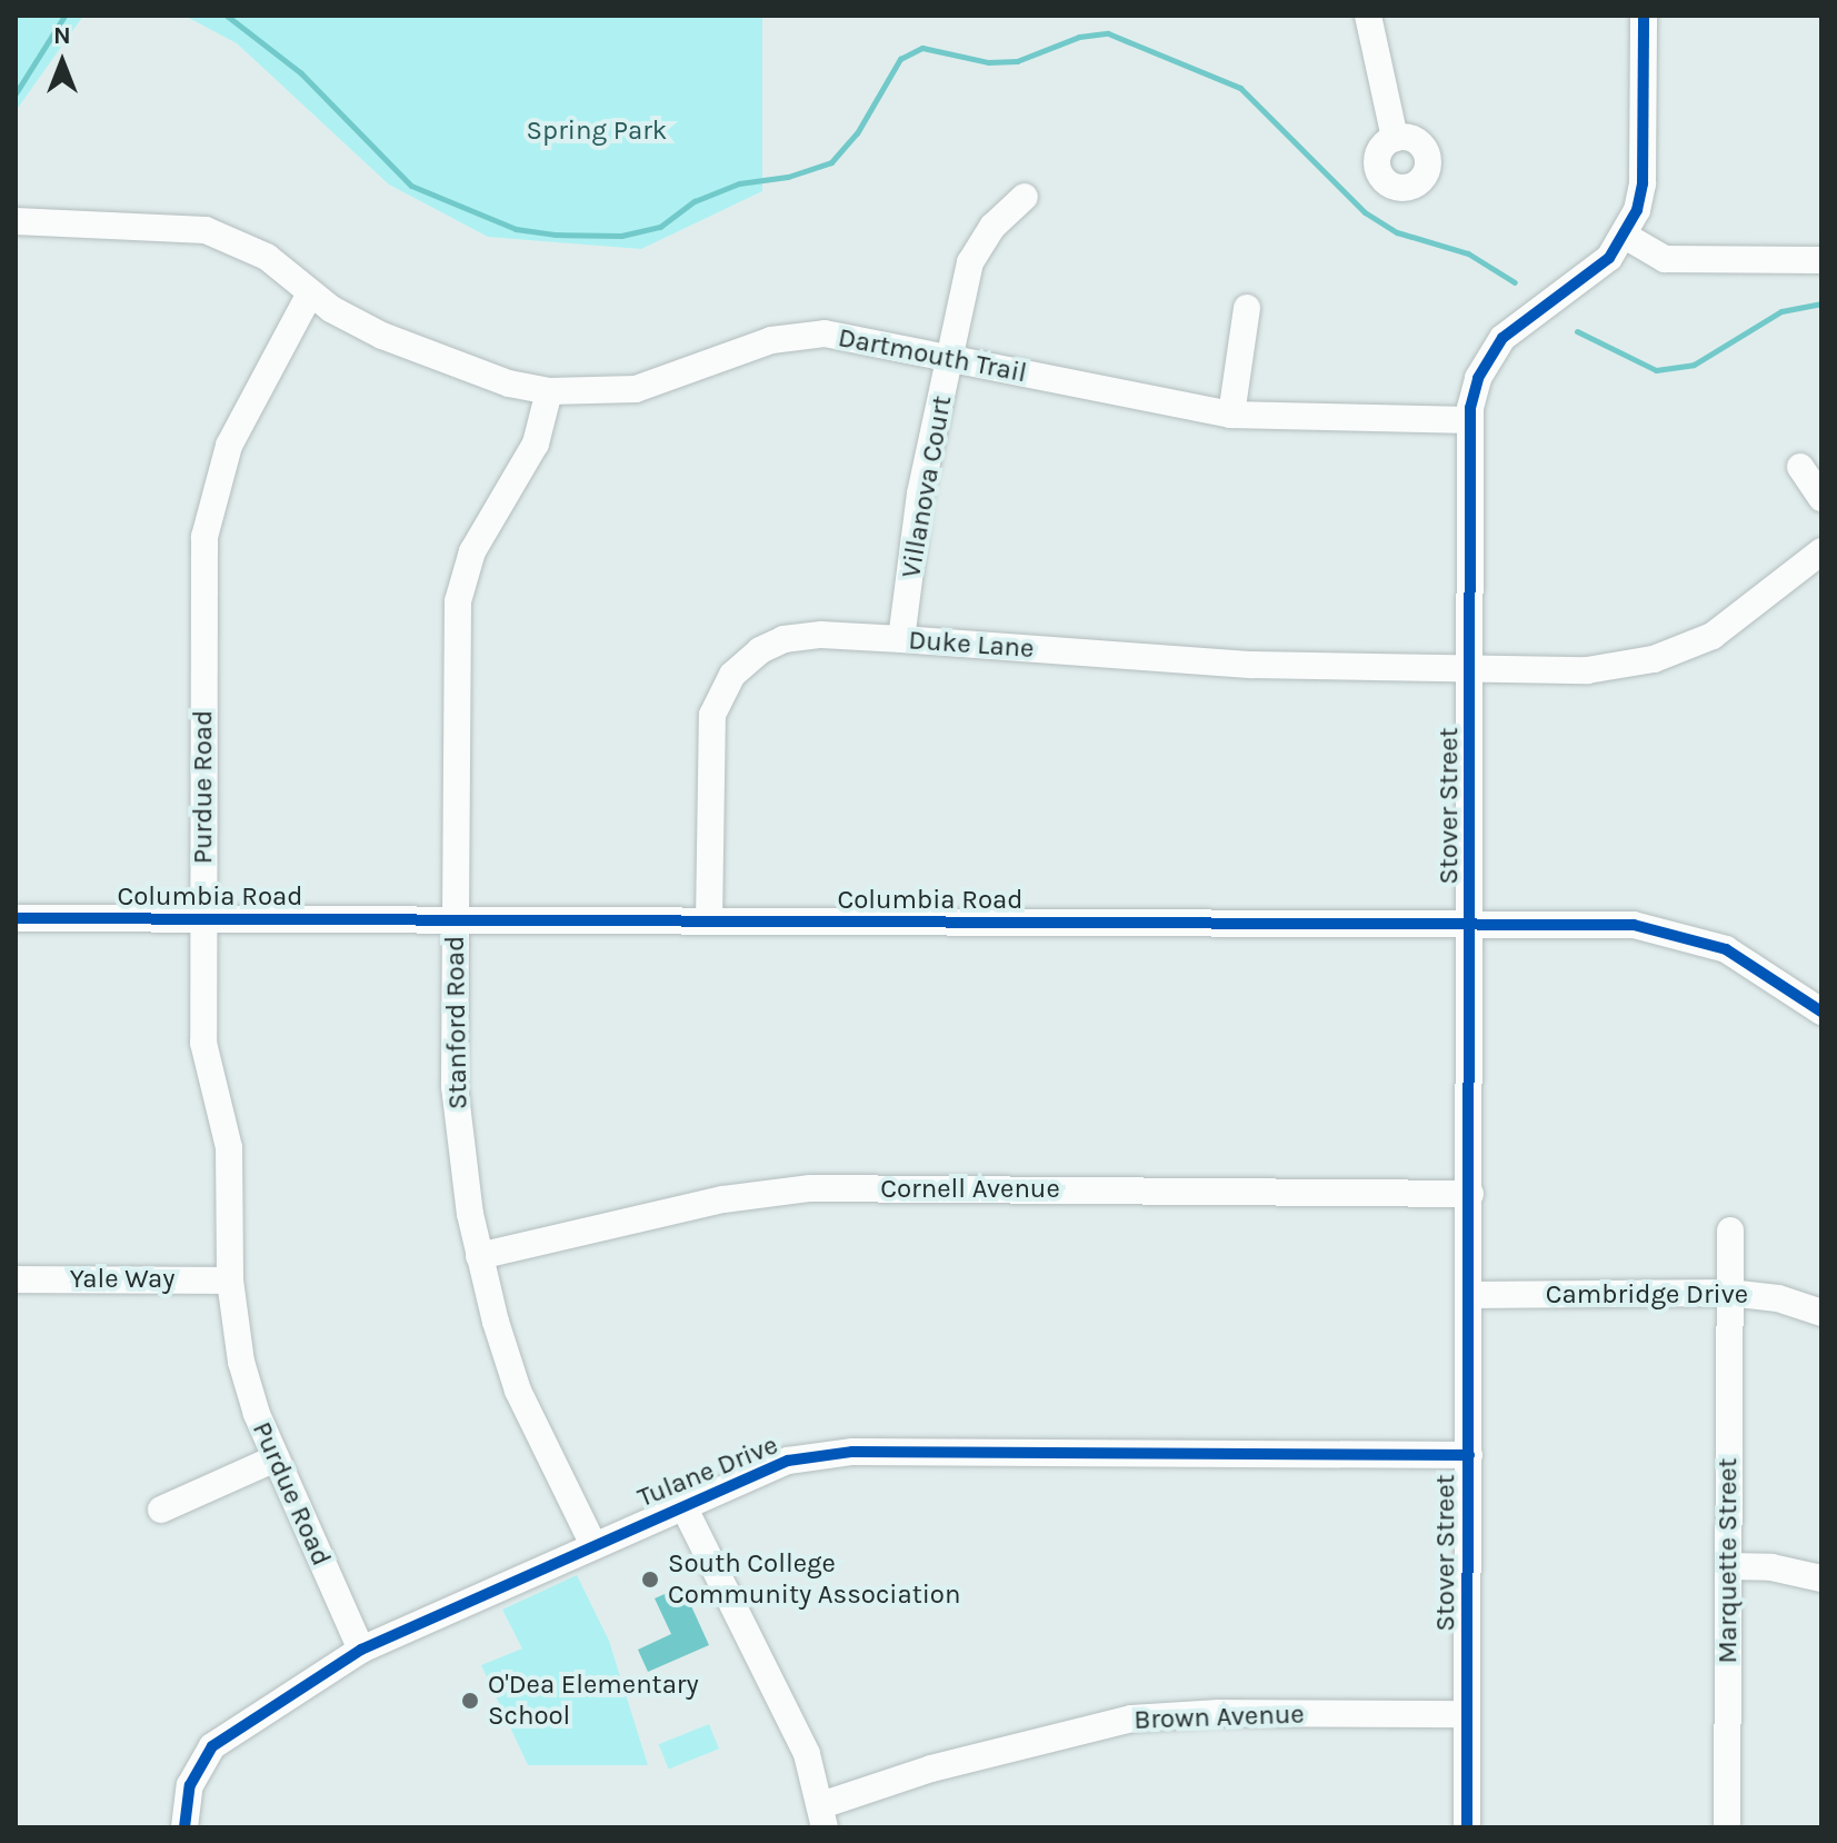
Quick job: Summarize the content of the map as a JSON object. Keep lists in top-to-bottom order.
{
  "streets": {
    "street": [
      "Dartmouth Trail",
      "Villanova Court",
      "Duke Lane",
      "Purdue Road",
      "Stover Street",
      "Columbia Road",
      "Stanford Road",
      "Cornell Avenue",
      "Yale Way",
      "Cambridge Drive",
      "Tulane Drive",
      "Marquette Street",
      "Brown Avenue"
    ]
  },
  "crossings": [
    ["Dartmouth Trail", "Villanova Court"],
    ["Dartmouth Trail", "Purdue Road"],
    ["Dartmouth Trail", "Stover Street"],
    ["Dartmouth Trail", "Stanford Road"],
    ["Villanova Court", "Duke Lane"],
    ["Duke Lane", "Stover Street"],
    ["Duke Lane", "Columbia Road"],
    ["Purdue Road", "Columbia Road"],
    ["Purdue Road", "Yale Way"],
    ["Purdue Road", "Tulane Drive"],
    ["Stover Street", "Columbia Road"],
    ["Stover Street", "Cornell Avenue"],
    ["Stover Street", "Cambridge Drive"],
    ["Stover Street", "Tulane Drive"],
    ["Stover Street", "Brown Avenue"],
    ["Columbia Road", "Stanford Road"],
    ["Stanford Road", "Cornell Avenue"],
    ["Stanford Road", "Tulane Drive"],
    ["Cambridge Drive", "Marquette Street"]
  ],
  "parks": ["Spring Park"],
  "places": ["South College Community Association", "O'Dea Elementary School"],
  "north": "top"
}
